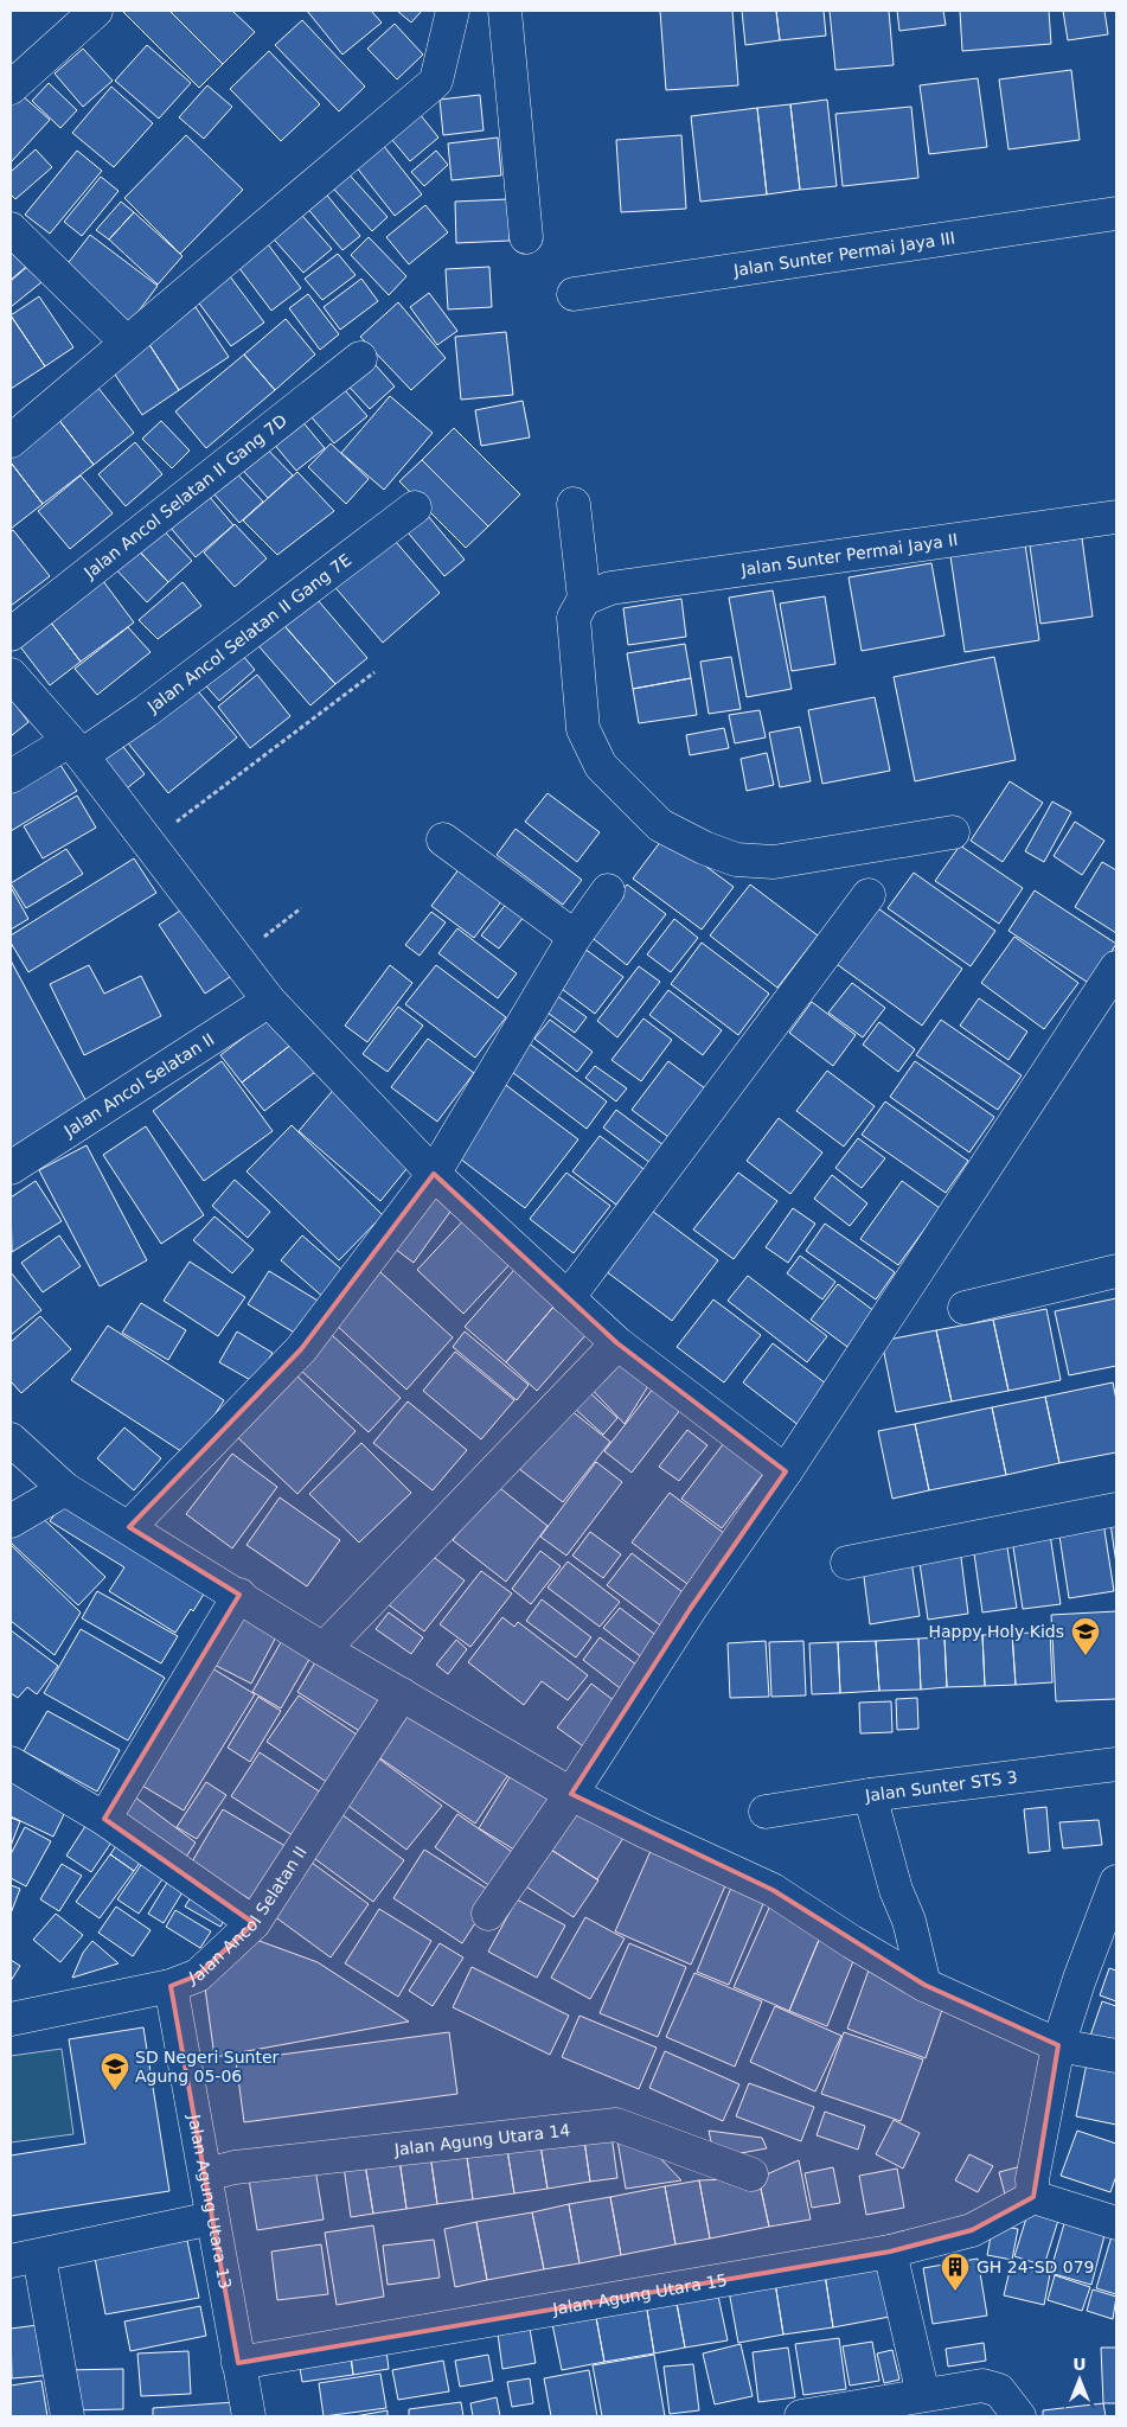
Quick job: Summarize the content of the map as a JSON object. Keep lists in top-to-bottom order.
{
  "streets": {
    "street": [
      "Jalan Sunter Permai Jaya III",
      "Jalan Ancol Selatan II Gang 7D",
      "Jalan Sunter Permai Jaya II",
      "Jalan Ancol Selatan II Gang 7E",
      "Jalan Ancol Selatan II",
      "Jalan Sunter STS 3",
      "Jalan Agung Utara 14",
      "Jalan Agung Utara 13",
      "Jalan Agung Utara 15"
    ]
  },
  "crossings": [
    ["Jalan Ancol Selatan II", "Jalan Agung Utara 13"],
    ["Jalan Agung Utara 14", "Jalan Agung Utara 13"],
    ["Jalan Agung Utara 13", "Jalan Agung Utara 15"]
  ],
  "places": {
    "school or university": ["Happy Holy Kids", "SD Negeri Sunter Agung 05-06"],
    "building": ["GH 24-SD 079"]
  },
  "north": "top"
}
